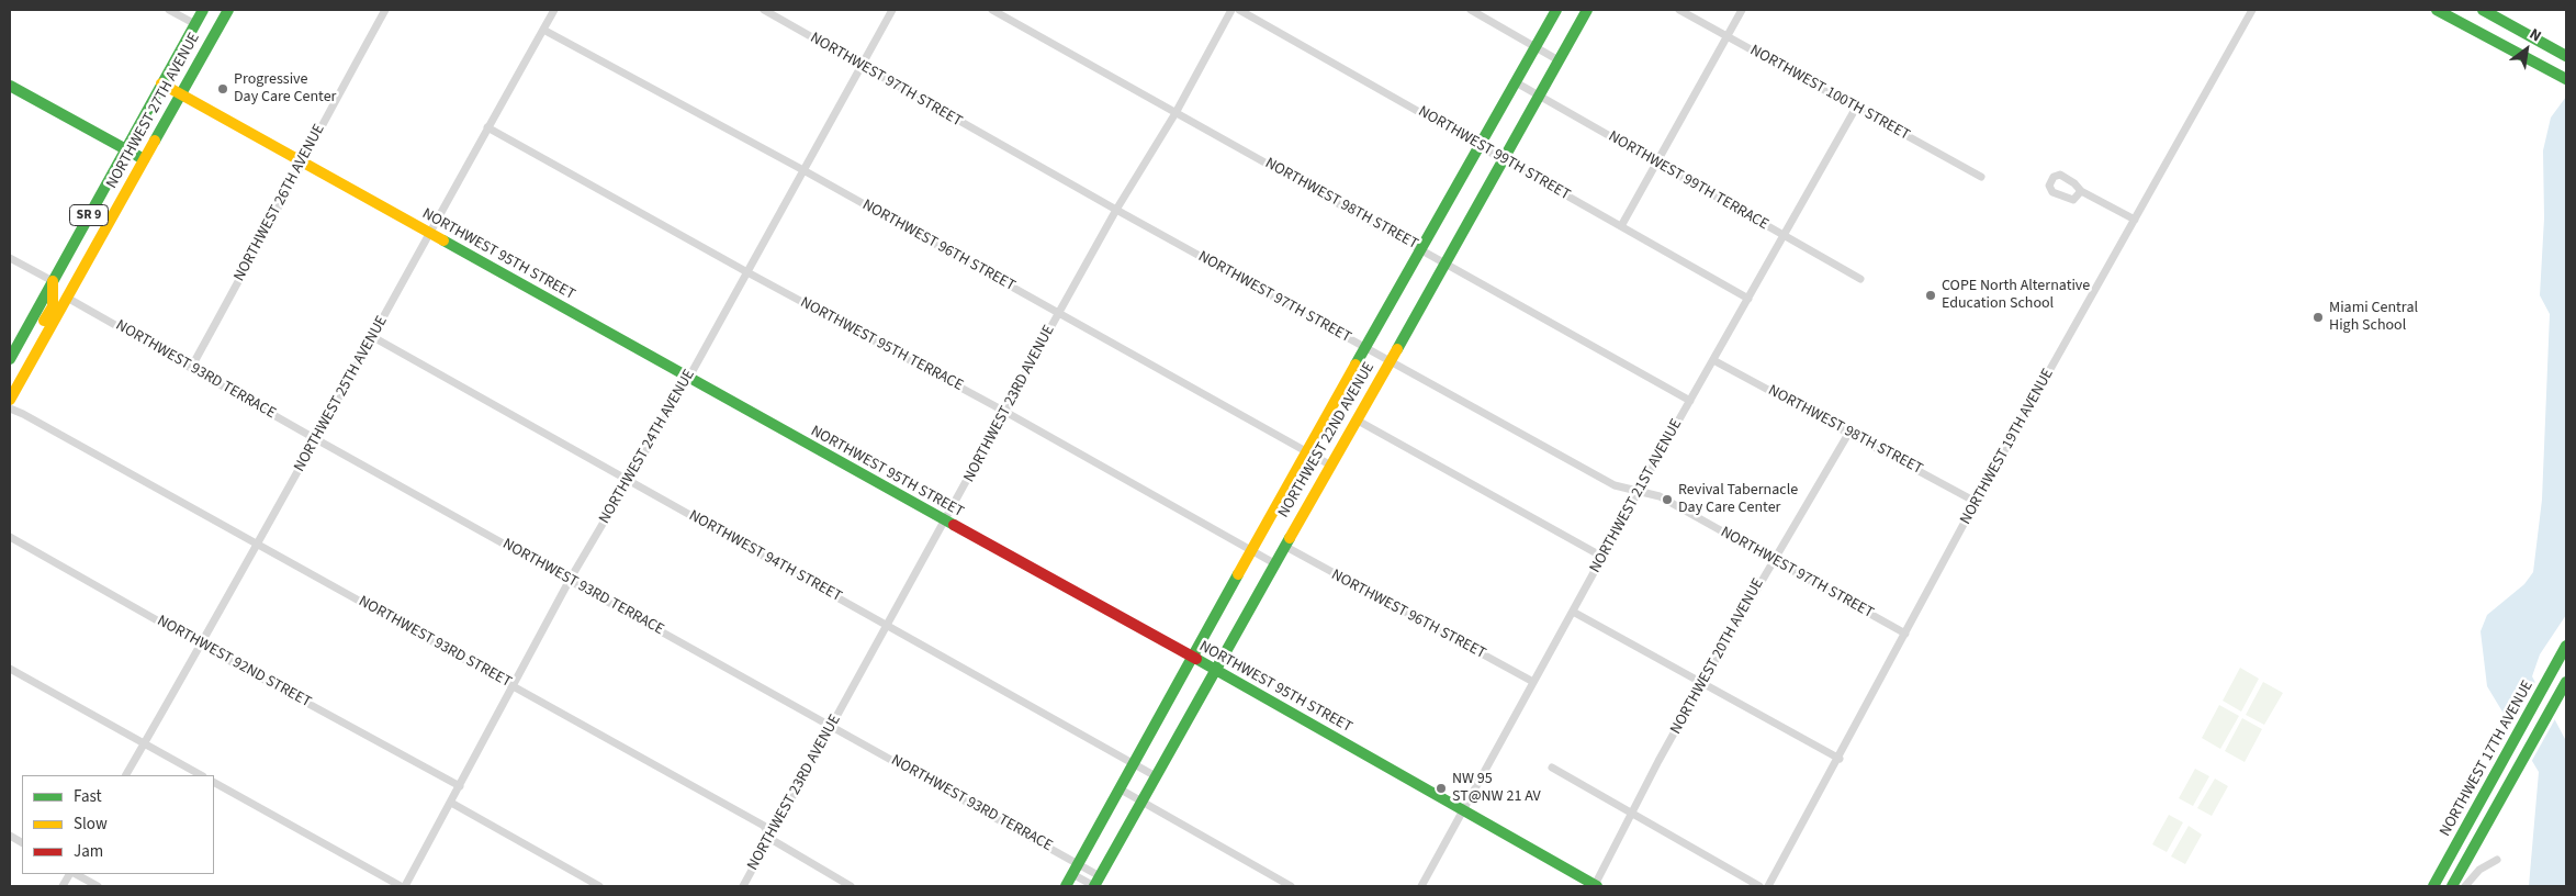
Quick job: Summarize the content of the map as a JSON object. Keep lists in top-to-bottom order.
{
  "streets": {
    "main road": [
      "NORTHWEST 27TH AVENUE",
      "SR 9",
      "NORTHWEST 95TH STREET",
      "NORTHWEST 22ND AVENUE",
      "NORTHWEST 17TH AVENUE"
    ],
    "street": [
      "NORTHWEST 97TH STREET",
      "NORTHWEST 100TH STREET",
      "NORTHWEST 99TH STREET",
      "NORTHWEST 99TH TERRACE",
      "NORTHWEST 26TH AVENUE",
      "NORTHWEST 98TH STREET",
      "NORTHWEST 96TH STREET",
      "NORTHWEST 95TH TERRACE",
      "NORTHWEST 93RD TERRACE",
      "NORTHWEST 25TH AVENUE",
      "NORTHWEST 23RD AVENUE",
      "NORTHWEST 24TH AVENUE",
      "NORTHWEST 19TH AVENUE",
      "NORTHWEST 21ST AVENUE",
      "NORTHWEST 94TH STREET",
      "NORTHWEST 93RD STREET",
      "NORTHWEST 20TH AVENUE",
      "NORTHWEST 92ND STREET"
    ]
  },
  "crossings": [
    ["NORTHWEST 97TH STREET", "NORTHWEST 23RD AVENUE"],
    ["NORTHWEST 97TH STREET", "NORTHWEST 22ND AVENUE"],
    ["NORTHWEST 97TH STREET", "NORTHWEST 24TH AVENUE"],
    ["NORTHWEST 97TH STREET", "NORTHWEST 19TH AVENUE"],
    ["NORTHWEST 97TH STREET", "NORTHWEST 21ST AVENUE"],
    ["NORTHWEST 97TH STREET", "NORTHWEST 20TH AVENUE"],
    ["NORTHWEST 100TH STREET", "NORTHWEST 21ST AVENUE"],
    ["NORTHWEST 27TH AVENUE", "NORTHWEST 95TH STREET"],
    ["NORTHWEST 27TH AVENUE", "NORTHWEST 93RD TERRACE"],
    ["NORTHWEST 99TH STREET", "NORTHWEST 22ND AVENUE"],
    ["NORTHWEST 99TH STREET", "NORTHWEST 21ST AVENUE"],
    ["NORTHWEST 99TH TERRACE", "NORTHWEST 22ND AVENUE"],
    ["NORTHWEST 99TH TERRACE", "NORTHWEST 21ST AVENUE"],
    ["NORTHWEST 26TH AVENUE", "NORTHWEST 95TH STREET"],
    ["NORTHWEST 26TH AVENUE", "NORTHWEST 93RD TERRACE"],
    ["NORTHWEST 98TH STREET", "NORTHWEST 23RD AVENUE"],
    ["NORTHWEST 98TH STREET", "NORTHWEST 22ND AVENUE"],
    ["NORTHWEST 98TH STREET", "NORTHWEST 19TH AVENUE"],
    ["NORTHWEST 98TH STREET", "NORTHWEST 21ST AVENUE"],
    ["NORTHWEST 98TH STREET", "NORTHWEST 20TH AVENUE"],
    ["NORTHWEST 96TH STREET", "NORTHWEST 25TH AVENUE"],
    ["NORTHWEST 96TH STREET", "NORTHWEST 23RD AVENUE"],
    ["NORTHWEST 96TH STREET", "NORTHWEST 22ND AVENUE"],
    ["NORTHWEST 96TH STREET", "NORTHWEST 24TH AVENUE"],
    ["NORTHWEST 96TH STREET", "NORTHWEST 21ST AVENUE"],
    ["NORTHWEST 95TH STREET", "NORTHWEST 25TH AVENUE"],
    ["NORTHWEST 95TH STREET", "NORTHWEST 23RD AVENUE"],
    ["NORTHWEST 95TH STREET", "NORTHWEST 22ND AVENUE"],
    ["NORTHWEST 95TH STREET", "NORTHWEST 24TH AVENUE"],
    ["NORTHWEST 95TH STREET", "NORTHWEST 21ST AVENUE"],
    ["NORTHWEST 95TH STREET", "NORTHWEST 20TH AVENUE"],
    ["NORTHWEST 95TH TERRACE", "NORTHWEST 25TH AVENUE"],
    ["NORTHWEST 95TH TERRACE", "NORTHWEST 23RD AVENUE"],
    ["NORTHWEST 95TH TERRACE", "NORTHWEST 22ND AVENUE"],
    ["NORTHWEST 95TH TERRACE", "NORTHWEST 24TH AVENUE"],
    ["NORTHWEST 93RD TERRACE", "NORTHWEST 25TH AVENUE"],
    ["NORTHWEST 93RD TERRACE", "NORTHWEST 23RD AVENUE"],
    ["NORTHWEST 93RD TERRACE", "NORTHWEST 22ND AVENUE"],
    ["NORTHWEST 93RD TERRACE", "NORTHWEST 24TH AVENUE"],
    ["NORTHWEST 25TH AVENUE", "NORTHWEST 94TH STREET"],
    ["NORTHWEST 25TH AVENUE", "NORTHWEST 93RD STREET"],
    ["NORTHWEST 25TH AVENUE", "NORTHWEST 92ND STREET"],
    ["NORTHWEST 23RD AVENUE", "NORTHWEST 94TH STREET"],
    ["NORTHWEST 23RD AVENUE", "NORTHWEST 93RD STREET"],
    ["NORTHWEST 22ND AVENUE", "NORTHWEST 94TH STREET"],
    ["NORTHWEST 24TH AVENUE", "NORTHWEST 94TH STREET"],
    ["NORTHWEST 24TH AVENUE", "NORTHWEST 93RD STREET"],
    ["NORTHWEST 24TH AVENUE", "NORTHWEST 92ND STREET"]
  ],
  "places": [
    "Progressive Day Care Center",
    "COPE North Alternative Education School",
    "Miami Central High School",
    "Revival Tabernacle Day Care Center",
    "NW 95 ST@NW 21 AV"
  ],
  "legend": ["Fast", "Slow", "Jam"],
  "north": "top right"
}
